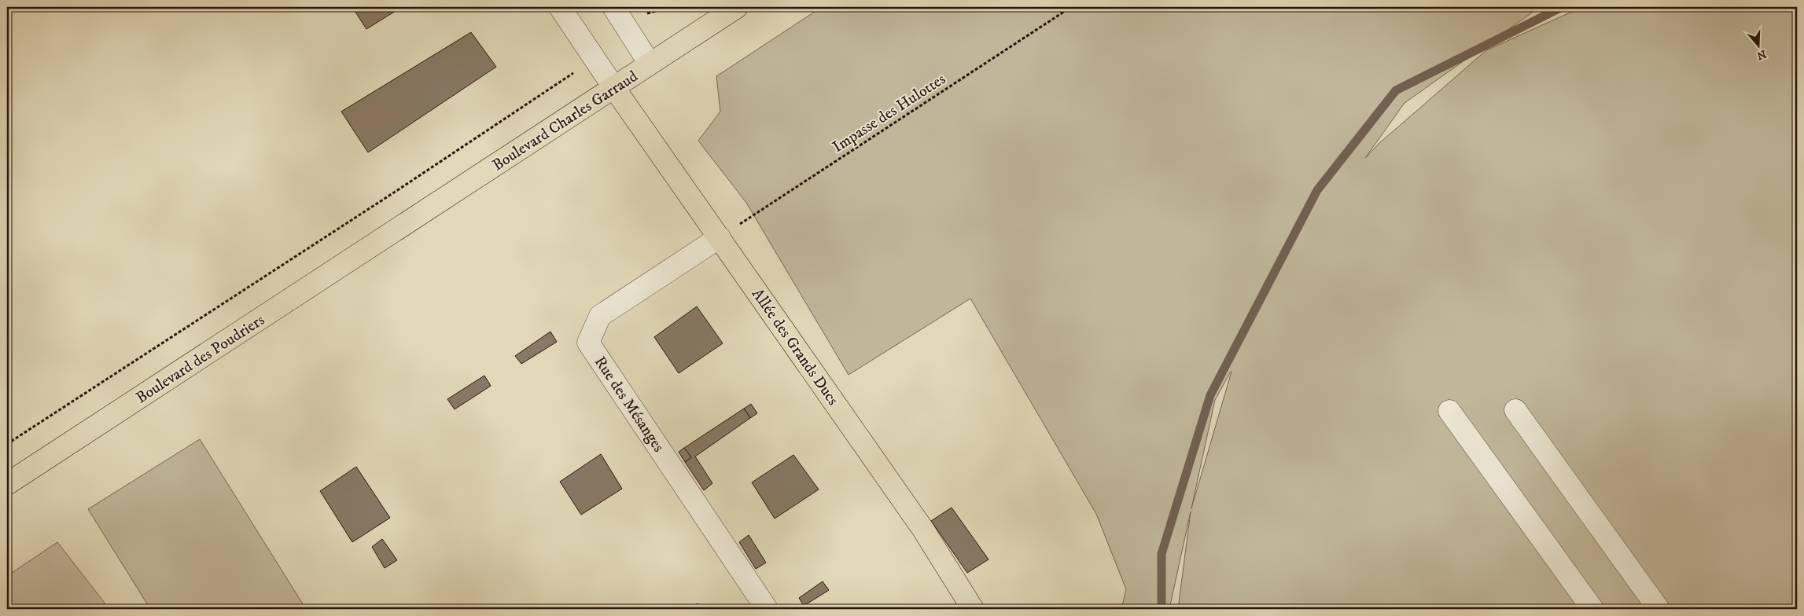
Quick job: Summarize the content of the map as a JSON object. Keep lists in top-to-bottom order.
{
  "streets": {
    "main road": ["Boulevard Charles Garraud", "Allée des Grands Ducs", "Boulevard des Poudriers"],
    "street": ["Rue des Mésanges"],
    "path": ["Impasse des Hulottes"]
  },
  "crossings": [
    ["Impasse des Hulottes", "Allée des Grands Ducs"],
    ["Impasse des Hulottes", "Rue des Mésanges"],
    ["Boulevard Charles Garraud", "Allée des Grands Ducs"],
    ["Boulevard Charles Garraud", "Boulevard des Poudriers"],
    ["Allée des Grands Ducs", "Rue des Mésanges"]
  ],
  "north": "bottom"
}
